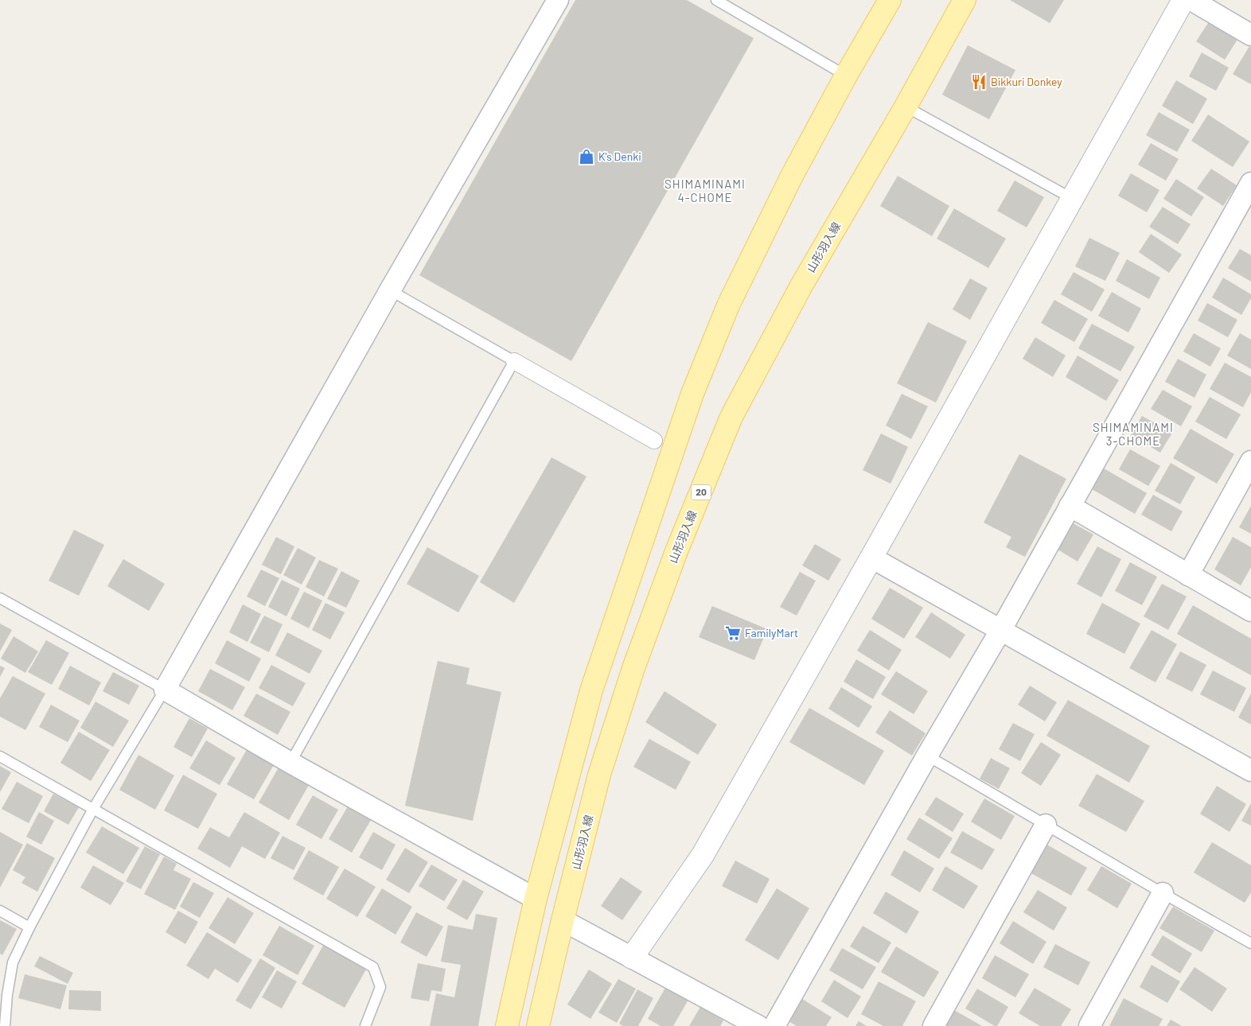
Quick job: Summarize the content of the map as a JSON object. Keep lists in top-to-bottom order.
{
  "streets": {
    "main road": ["山形羽入線", "20"]
  },
  "districts": ["SHIMAMINAMI 4-CHOME", "SHIMAMINAMI 3-CHOME"],
  "places": {
    "restaurant": ["Bikkuri Donkey"],
    "shop": ["K's Denki"],
    "supermarket": ["FamilyMart"]
  }
}
